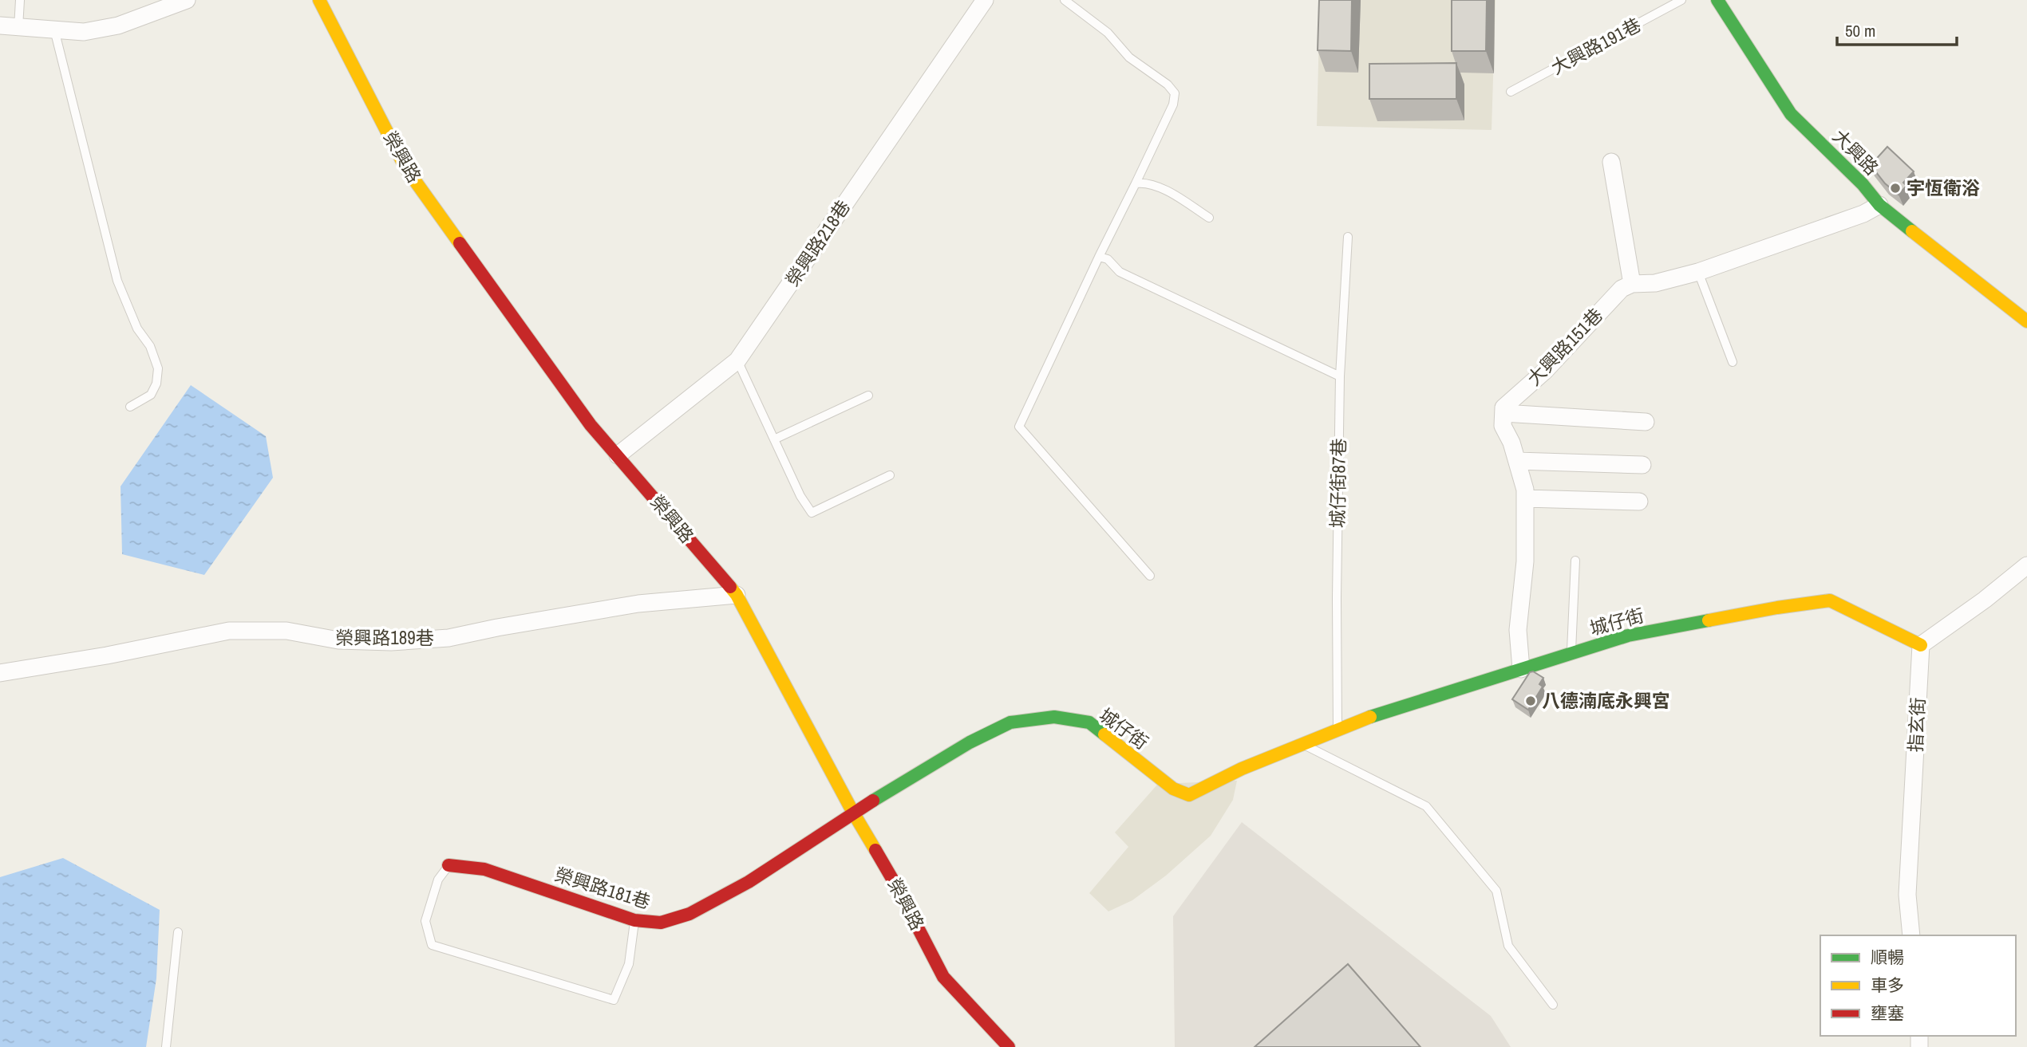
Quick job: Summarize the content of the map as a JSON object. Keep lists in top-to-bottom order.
{
  "streets": {
    "street": [
      "大興路",
      "榮興路",
      "榮興路218巷",
      "大興路151巷",
      "城仔街",
      "榮興路189巷",
      "指玄街",
      "榮興路181巷"
    ],
    "lane": ["大興路191巷", "城仔街87巷"]
  },
  "crossings": [
    ["榮興路", "榮興路218巷"],
    ["榮興路", "城仔街"],
    ["榮興路", "榮興路189巷"],
    ["榮興路", "榮興路181巷"],
    ["城仔街87巷", "城仔街"],
    ["城仔街", "指玄街"],
    ["城仔街", "榮興路181巷"]
  ],
  "places": ["宇恆衛浴", "八德湳底永興宮"],
  "legend": ["順暢", "車多", "壅塞"],
  "scale_bar": "50 m"
}
